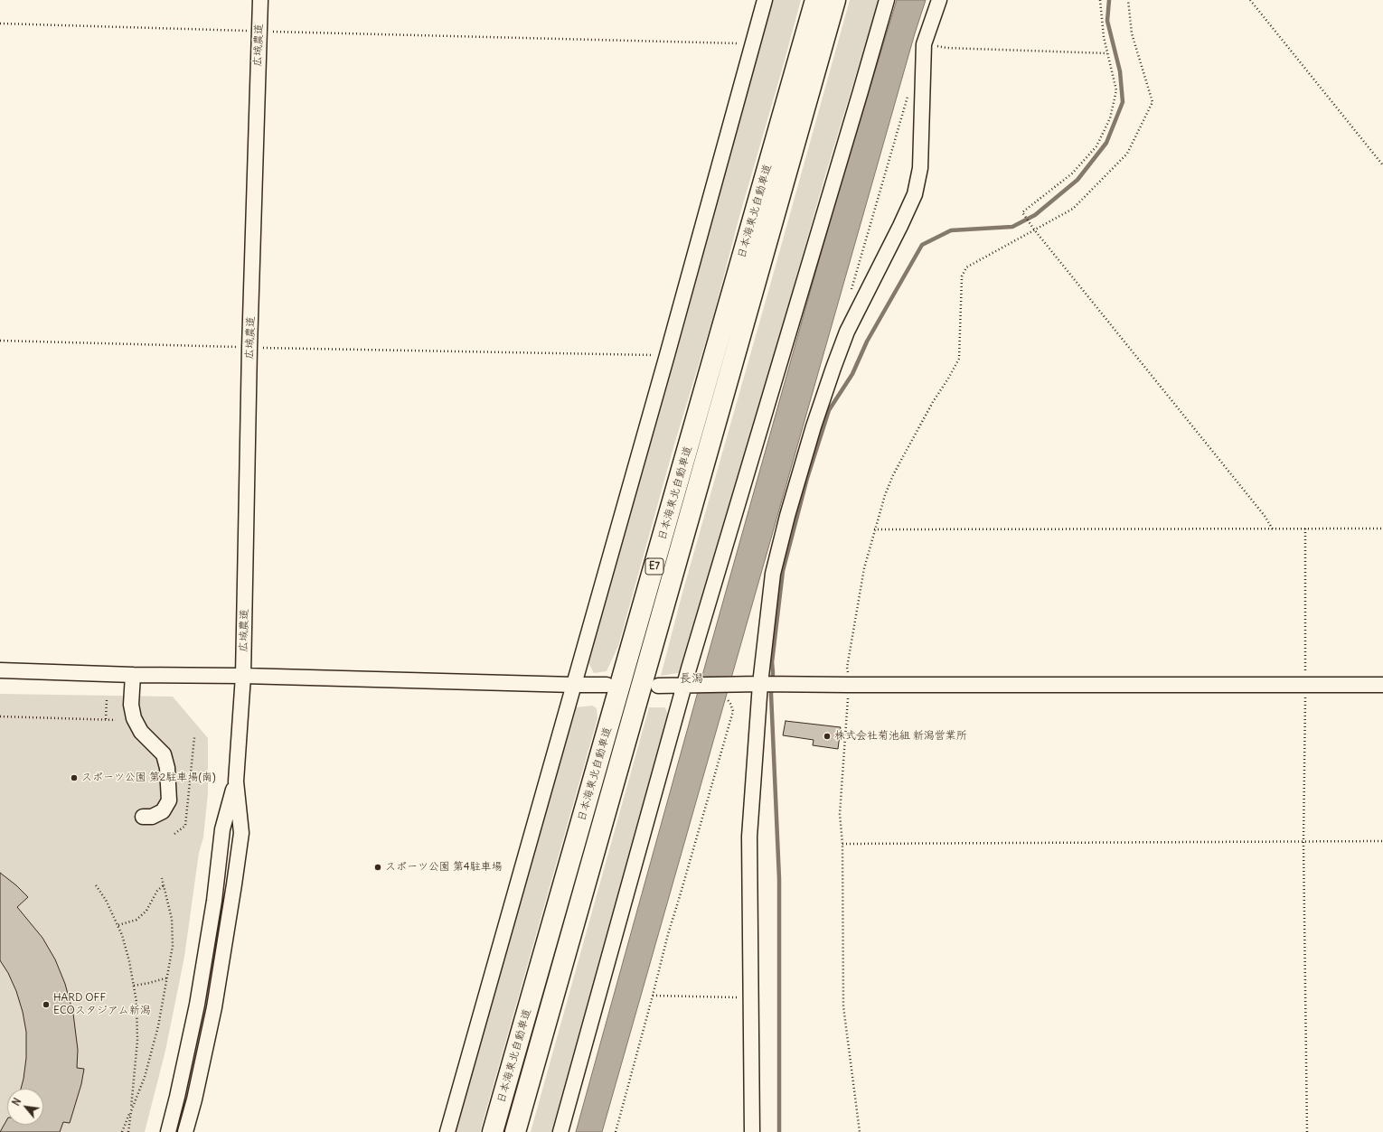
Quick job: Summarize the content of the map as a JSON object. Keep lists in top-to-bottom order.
{
  "streets": {
    "highway": ["日本海東北自動車道", "E7"],
    "street": ["広域農道"]
  },
  "districts": ["長潟"],
  "places": [
    "株式会社菊池組 新潟営業所",
    "スポーツ公園 第2駐車場(南)",
    "スポーツ公園 第4駐車場",
    "HARD OFF ECOスタジアム新潟"
  ],
  "north": "top left"
}
